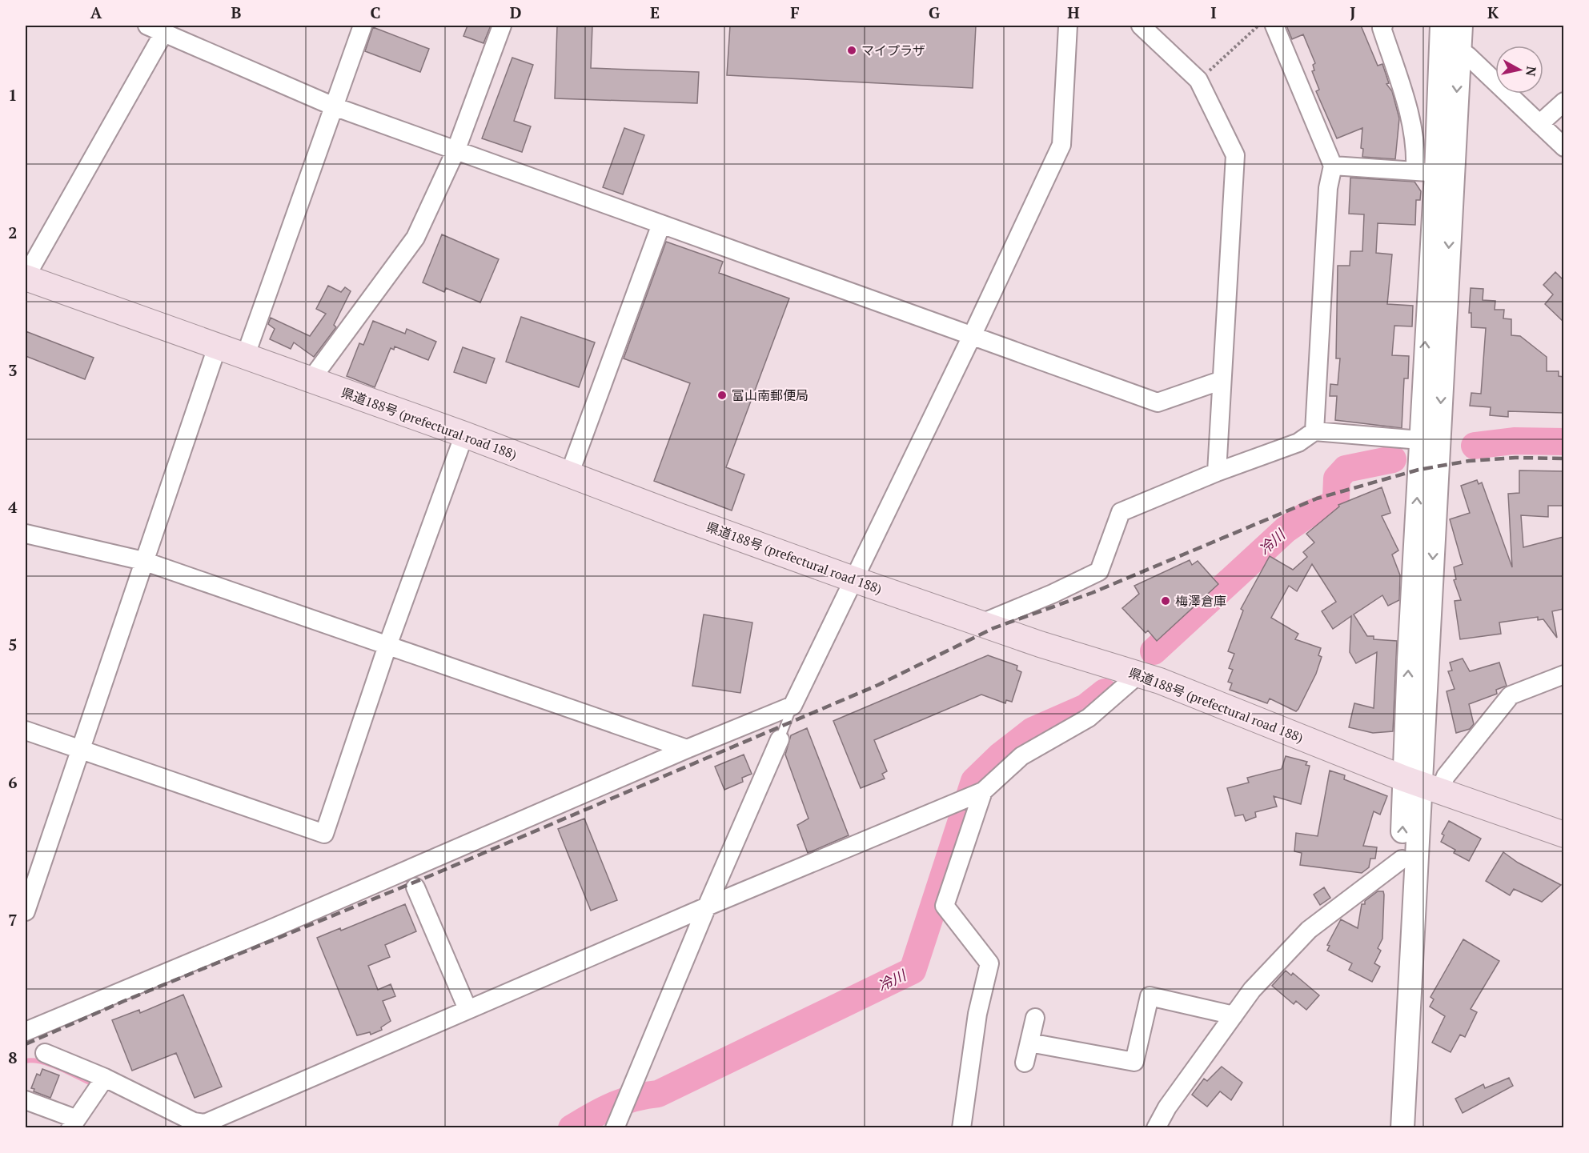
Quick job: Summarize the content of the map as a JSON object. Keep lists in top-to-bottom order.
{
  "streets": {
    "main road": ["県道188号 (prefectural road 188)"]
  },
  "water": ["冷川"],
  "places": ["マイプラザ", "富山南郵便局", "梅澤倉庫"],
  "north": "right",
  "grid": {
    "columns": [
      "A",
      "B",
      "C",
      "D",
      "E",
      "F",
      "G",
      "H",
      "I",
      "J",
      "K"
    ],
    "rows": [
      "1",
      "2",
      "3",
      "4",
      "5",
      "6",
      "7",
      "8"
    ]
  }
}
